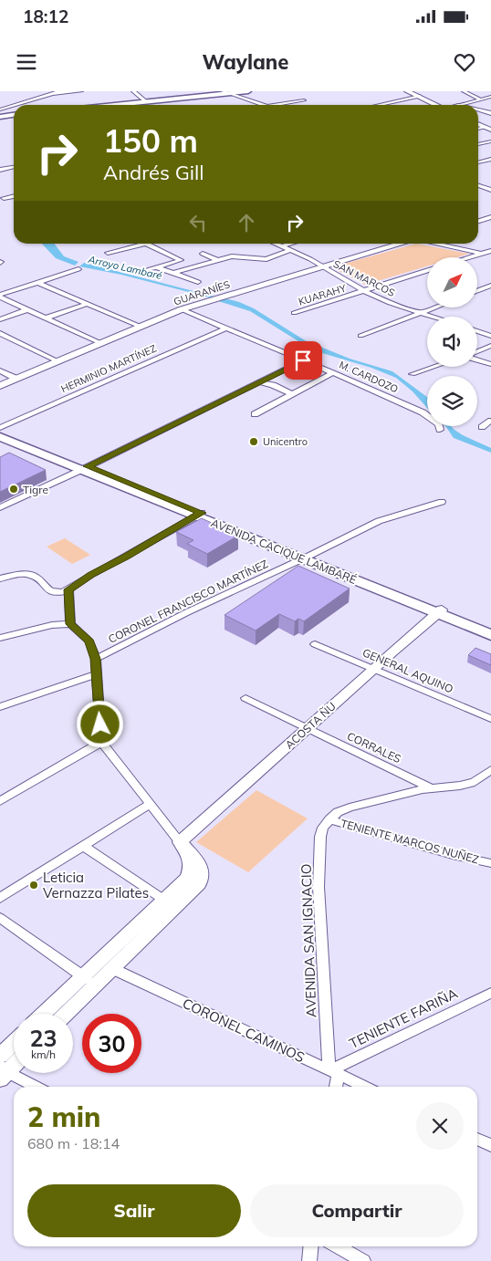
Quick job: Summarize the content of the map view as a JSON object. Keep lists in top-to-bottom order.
{
  "streets": {
    "main road": ["AVENIDA CACIQUE LAMBARÉ"],
    "street": [
      "SAN MARCOS",
      "GUARANÍES",
      "KUARAHY",
      "HERMINIO MARTÍNEZ",
      "M. CARDOZO",
      "CORONEL FRANCISCO MARTÍNEZ",
      "GENERAL AQUINO",
      "ACOSTA ÑU",
      "CORRALES",
      "TENIENTE MARCOS NUÑEZ",
      "AVENIDA SAN IGNACIO",
      "TENIENTE FARIÑA",
      "CORONEL CAMINOS"
    ]
  },
  "crossings": [
    ["SAN MARCOS", "GUARANÍES"],
    ["SAN MARCOS", "KUARAHY"],
    ["GUARANÍES", "M. CARDOZO"],
    ["HERMINIO MARTÍNEZ", "M. CARDOZO"],
    ["AVENIDA CACIQUE LAMBARÉ", "CORONEL FRANCISCO MARTÍNEZ"],
    ["AVENIDA CACIQUE LAMBARÉ", "ACOSTA ÑU"],
    ["GENERAL AQUINO", "ACOSTA ÑU"],
    ["ACOSTA ÑU", "CORRALES"],
    ["TENIENTE MARCOS NUÑEZ", "AVENIDA SAN IGNACIO"],
    ["AVENIDA SAN IGNACIO", "TENIENTE FARIÑA"],
    ["AVENIDA SAN IGNACIO", "CORONEL CAMINOS"],
    ["TENIENTE FARIÑA", "CORONEL CAMINOS"]
  ],
  "water": ["Arroyo Lambaré"],
  "places": ["Unicentro", "Tigre", "Leticia Vernazza Pilates"],
  "north": "top right",
  "page": {
    "status": "18:12",
    "header": "Waylane",
    "turn": ["150 m", "Andrés Gill"],
    "speed": "23 km/h",
    "limit": "30",
    "heading": ["2 min", "680 m · 18:14"],
    "buttons": ["Salir", "Compartir"]
  }
}
